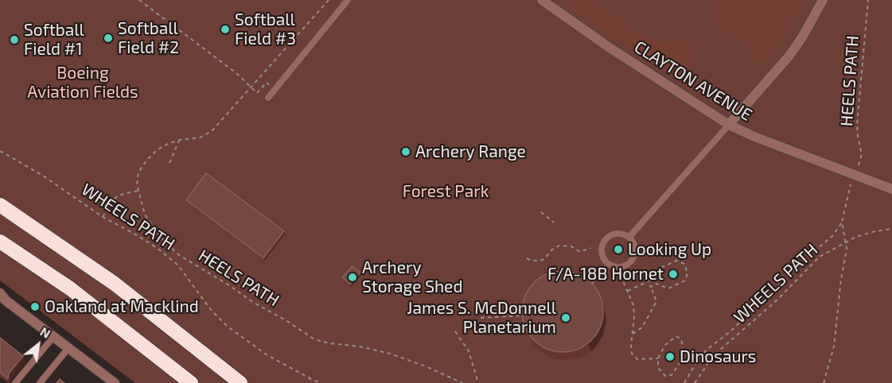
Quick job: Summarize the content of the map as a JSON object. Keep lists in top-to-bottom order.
{
  "streets": {
    "street": ["CLAYTON AVENUE"],
    "path": ["HEELS PATH", "WHEELS PATH"]
  },
  "parks": ["Boeing Aviation Fields", "Forest Park"],
  "places": [
    "Softball Field #3",
    "Softball Field #2",
    "Softball Field #1",
    "Archery Range",
    "Looking Up",
    "F/A-18B Hornet",
    "Archery Storage Shed",
    "Oakland at Macklind",
    "James S. McDonnell Planetarium",
    "Dinosaurs"
  ],
  "north": "top right"
}
